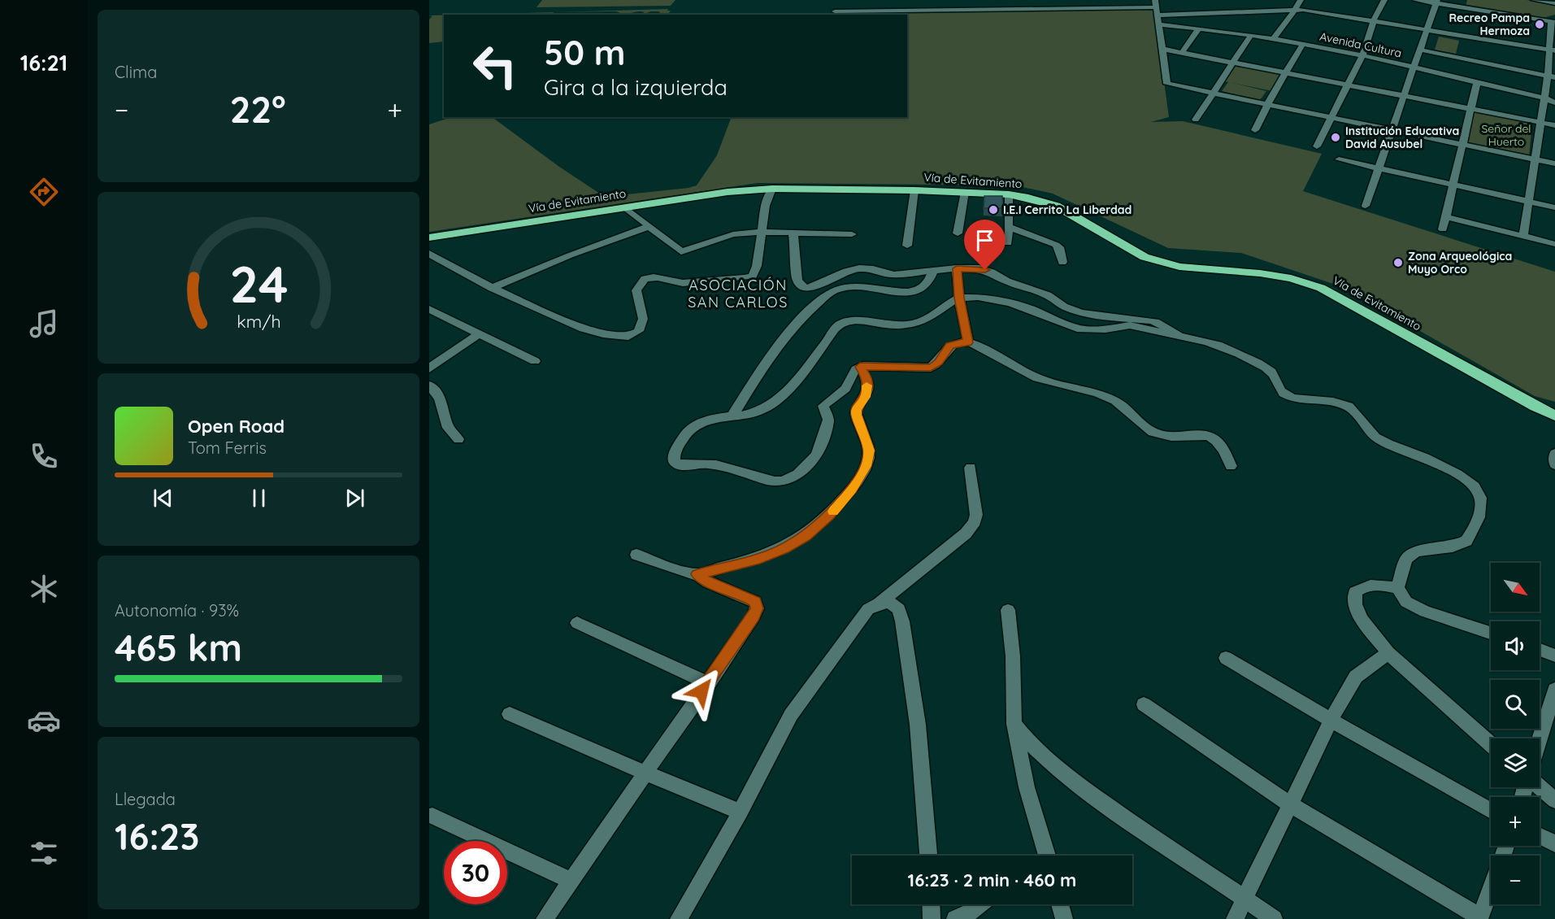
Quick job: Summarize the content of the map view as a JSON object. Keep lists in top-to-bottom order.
{
  "streets": {
    "highway": ["Vía de Evitamiento"],
    "street": ["Avenida Cultura"]
  },
  "districts": ["ASOCIACIÓN SAN CARLOS"],
  "parks": ["Señor del Huerto"],
  "places": [
    "Recreo Pampa Hermoza",
    "Institución Educativa David Ausubel",
    "I.E.I Cerrito La Liberdad",
    "Zona Arqueológica Muyo Orco"
  ],
  "north": "bottom right",
  "page": {
    "tabs": "16:21",
    "tile": [
      "Clima",
      ["Autonomía · 93%", "465 km"],
      ["Llegada", "16:23"]
    ],
    "turn": ["50 m", "Gira a la izquierda"],
    "heat": ["−", "22°", "+"],
    "song": ["Open Road", "Tom Ferris"],
    "map_buttons": ["+", "−"],
    "limit": "30",
    "trip": "16:23 · 2 min · 460 m",
    "gauge": ["24", "km/h"]
  }
}
